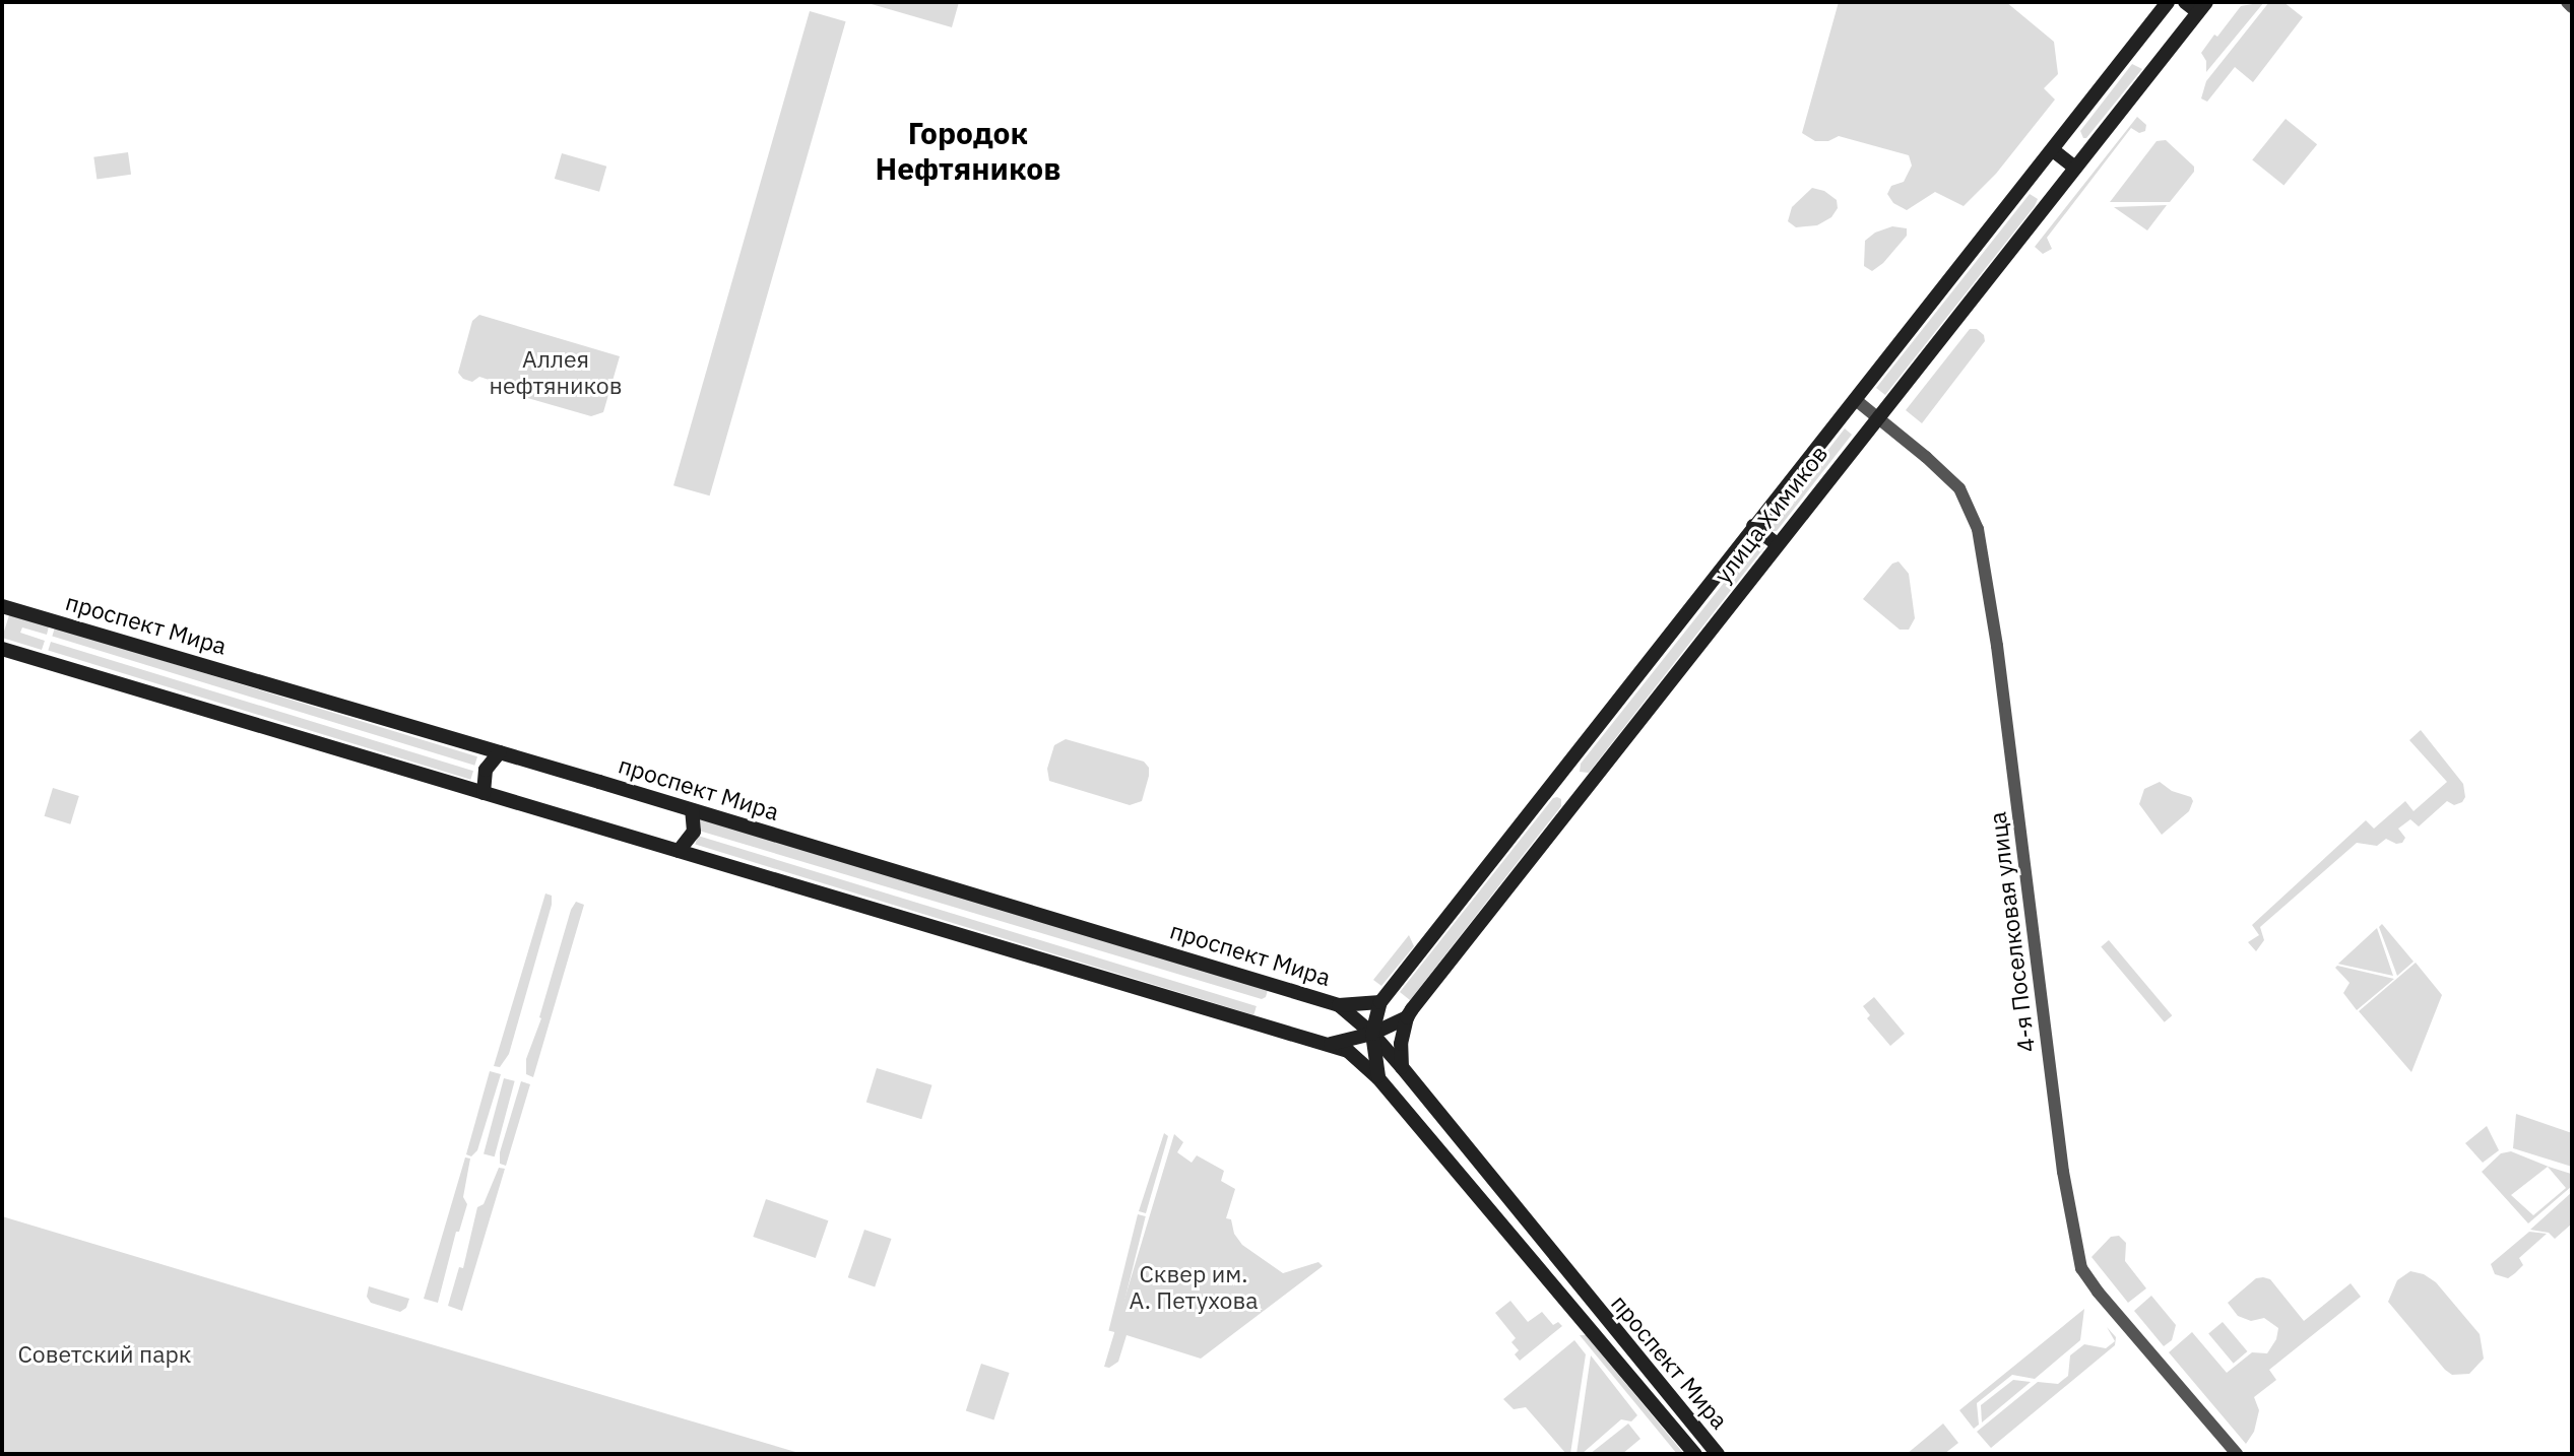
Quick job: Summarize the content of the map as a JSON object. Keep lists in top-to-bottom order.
{
  "streets": {
    "main road": ["улица Химиков", "проспект Мира"],
    "street": ["4-я Поселковая улица"]
  },
  "crossings": [
    ["улица Химиков", "проспект Мира"],
    ["улица Химиков", "4-я Поселковая улица"]
  ],
  "districts": ["Городок Нефтяников"],
  "parks": ["Аллея нефтяников", "Сквер им. А. Петухова", "Советский парк"]
}
